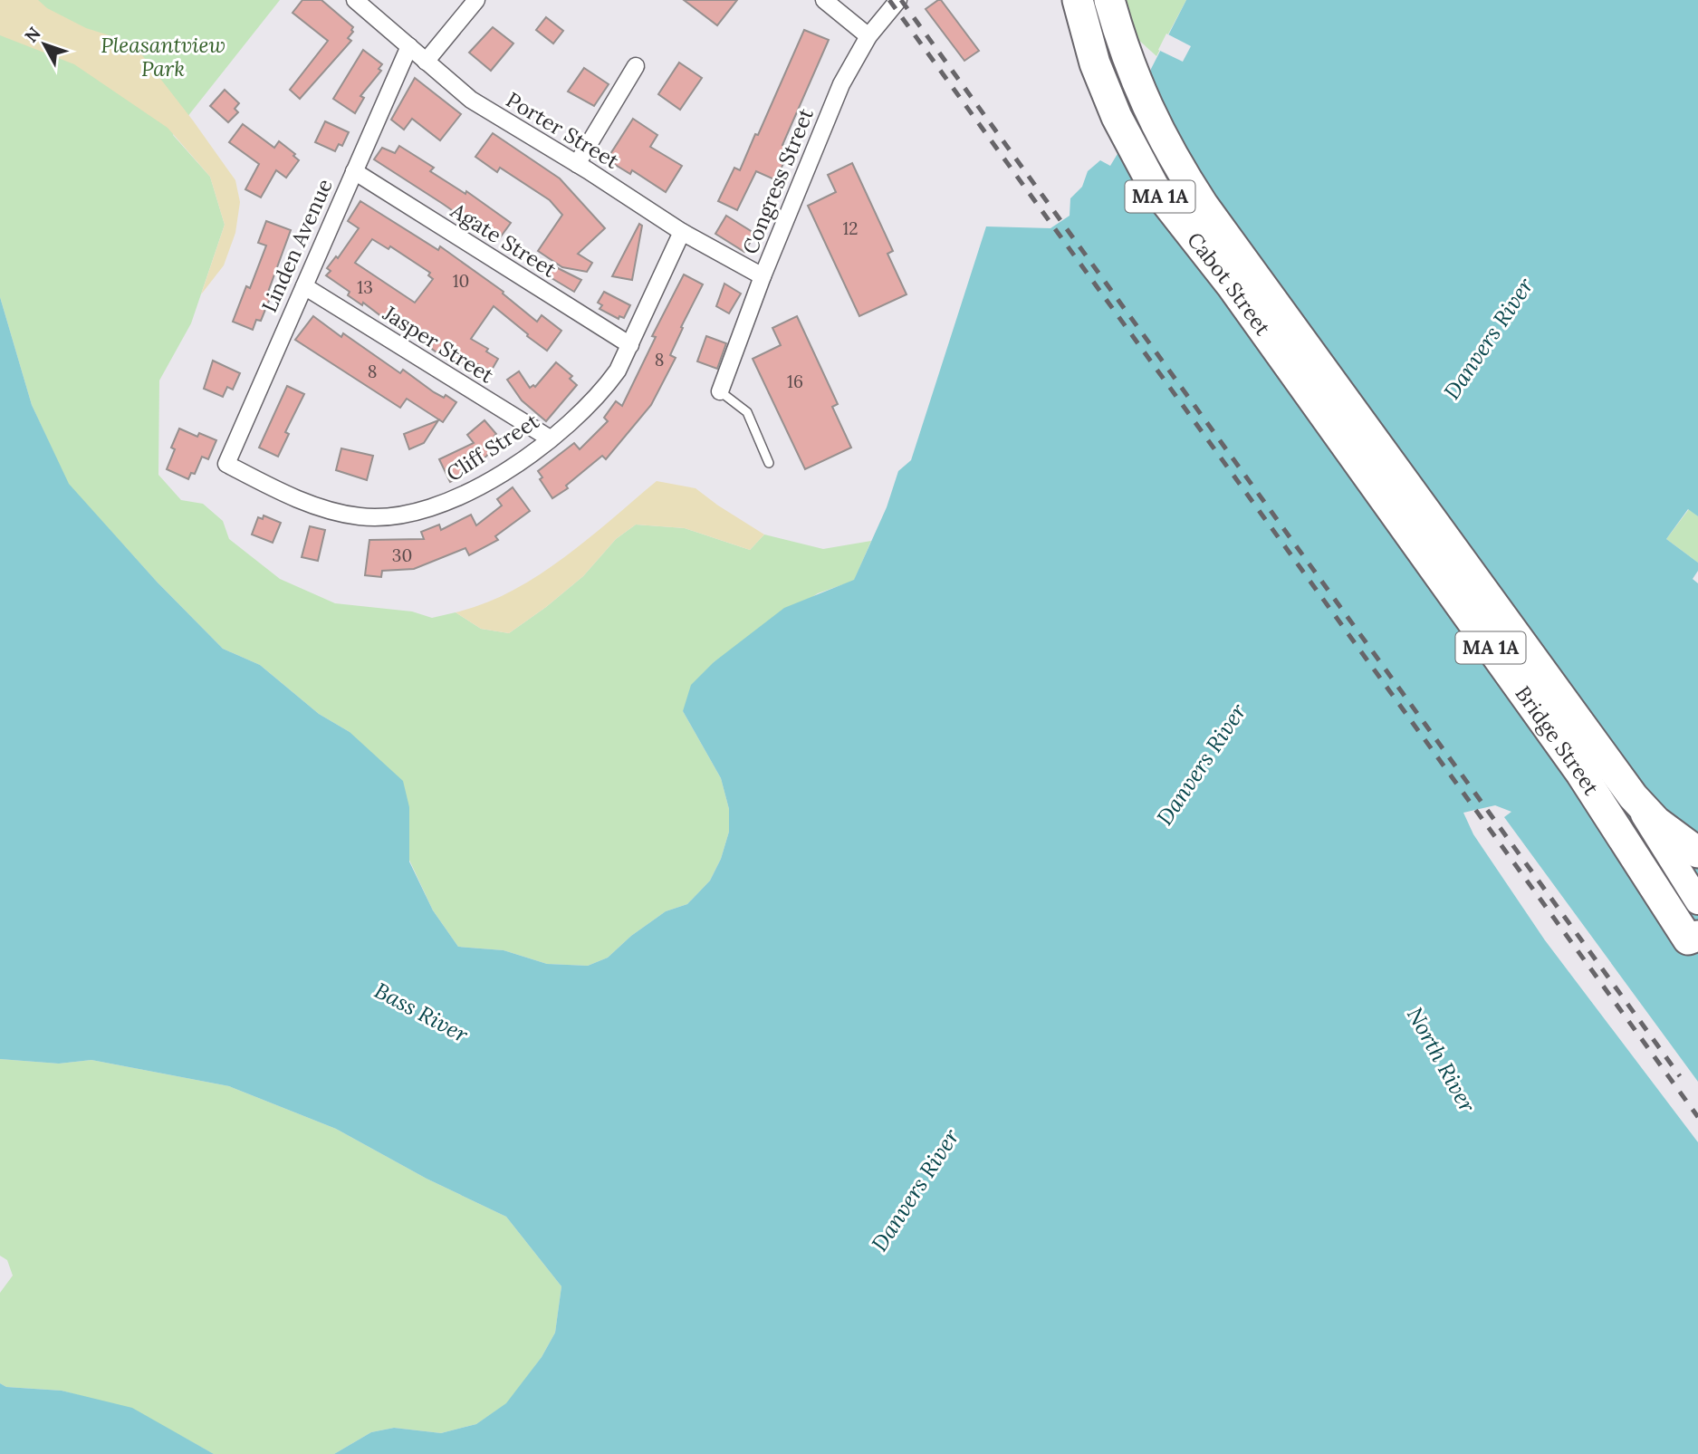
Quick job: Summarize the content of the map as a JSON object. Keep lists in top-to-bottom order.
{
  "streets": {
    "highway": ["MA 1A", "Cabot Street", "Bridge Street"],
    "street": [
      "Porter Street",
      "Congress Street",
      "Agate Street",
      "Linden Avenue",
      "Jasper Street",
      "Cliff Street"
    ]
  },
  "crossings": [
    ["Porter Street", "Congress Street"],
    ["Porter Street", "Linden Avenue"],
    ["Porter Street", "Cliff Street"],
    ["Agate Street", "Linden Avenue"],
    ["Agate Street", "Cliff Street"],
    ["Linden Avenue", "Jasper Street"],
    ["Linden Avenue", "Cliff Street"],
    ["Cabot Street", "Bridge Street"],
    ["Jasper Street", "Cliff Street"]
  ],
  "water": ["Danvers River", "Bass River", "North River"],
  "parks": ["Pleasantview Park"],
  "house_numbers": [
    "12",
    "10",
    "13",
    "8",
    "8",
    "16",
    "30"
  ],
  "north": "top left"
}
